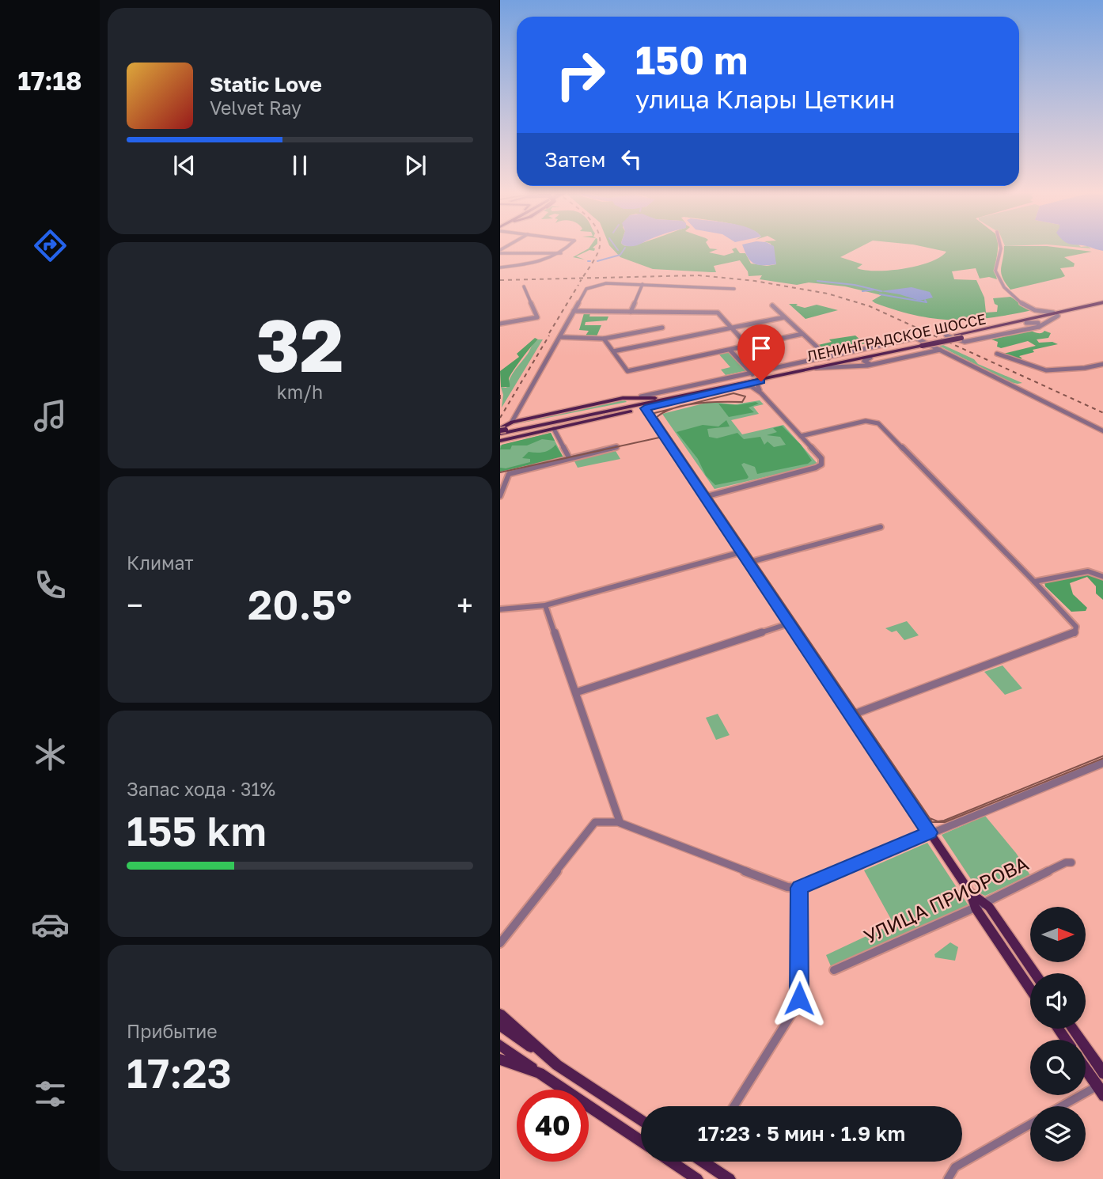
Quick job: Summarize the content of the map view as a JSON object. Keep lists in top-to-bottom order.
{
  "streets": {
    "main road": ["ЛЕНИНГРАДСКОЕ ШОССЕ"],
    "street": ["УЛИЦА ПРИОРОВА"]
  },
  "north": "right",
  "page": {
    "tabs": "17:18",
    "turn": ["150 m", "улица Клары Цеткин"],
    "song": ["Static Love", "Velvet Ray"],
    "then": "Затем",
    "tile": [
      ["32", "km/h"],
      "Климат",
      ["Запас хода · 31%", "155 km"],
      ["Прибытие", "17:23"]
    ],
    "heat": ["−", "20.5°", "+"],
    "limit": "40",
    "trip": "17:23 · 5 мин · 1.9 km"
  }
}
